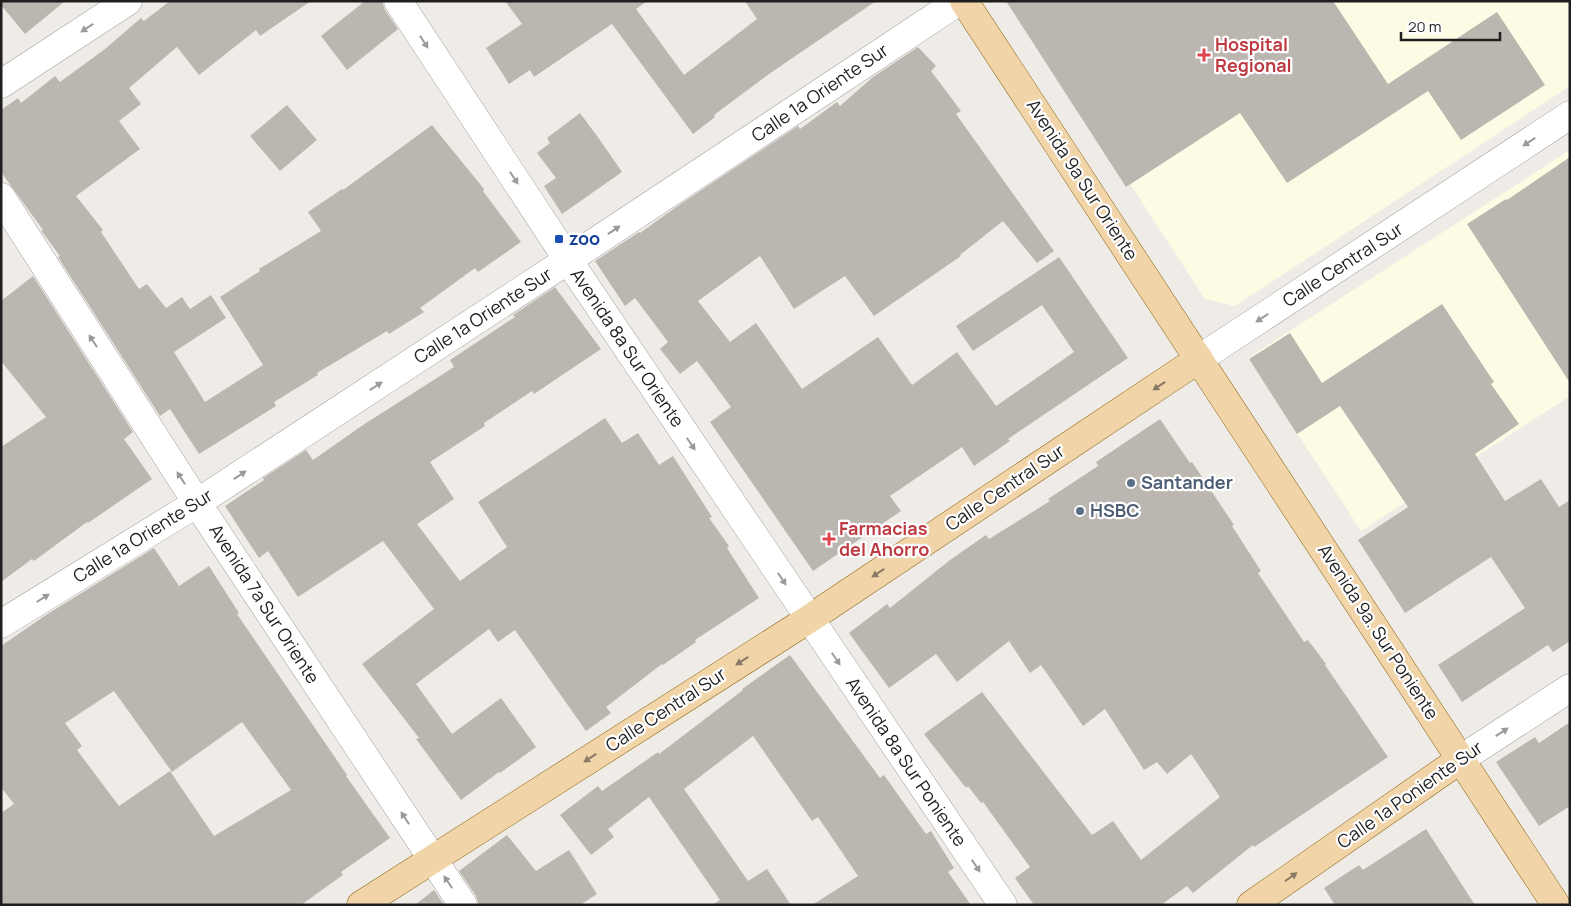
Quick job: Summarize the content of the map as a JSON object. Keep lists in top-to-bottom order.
{
  "streets": {
    "main road": [
      "Avenida 9a Sur Oriente",
      "Calle Central Sur",
      "Avenida 9a. Sur Poniente",
      "Calle 1a Poniente Sur"
    ],
    "street": [
      "Calle 1a Oriente Sur",
      "Avenida 8a Sur Oriente",
      "Avenida 7a Sur Oriente",
      "Avenida 8a Sur Poniente"
    ]
  },
  "crossings": [
    ["Calle 1a Oriente Sur", "Avenida 8a Sur Oriente"],
    ["Calle 1a Oriente Sur", "Avenida 7a Sur Oriente"],
    ["Avenida 9a Sur Oriente", "Calle Central Sur"],
    ["Avenida 9a Sur Oriente", "Avenida 9a. Sur Poniente"],
    ["Calle Central Sur", "Avenida 8a Sur Oriente"],
    ["Calle Central Sur", "Avenida 7a Sur Oriente"],
    ["Calle Central Sur", "Avenida 9a. Sur Poniente"],
    ["Calle Central Sur", "Avenida 8a Sur Poniente"],
    ["Avenida 8a Sur Oriente", "Avenida 8a Sur Poniente"],
    ["Avenida 9a. Sur Poniente", "Calle 1a Poniente Sur"]
  ],
  "one_way": [
    "Calle 1a Oriente Sur",
    "Calle Central Sur",
    "Avenida 8a Sur Oriente",
    "Avenida 7a Sur Oriente",
    "Avenida 8a Sur Poniente",
    "Calle 1a Poniente Sur"
  ],
  "places": {
    "health": ["Hospital Regional", "Farmacias del Ahorro"],
    "transit": ["zoo"],
    "other": ["Santander", "HSBC"]
  },
  "scale_bar": "20 m"
}
